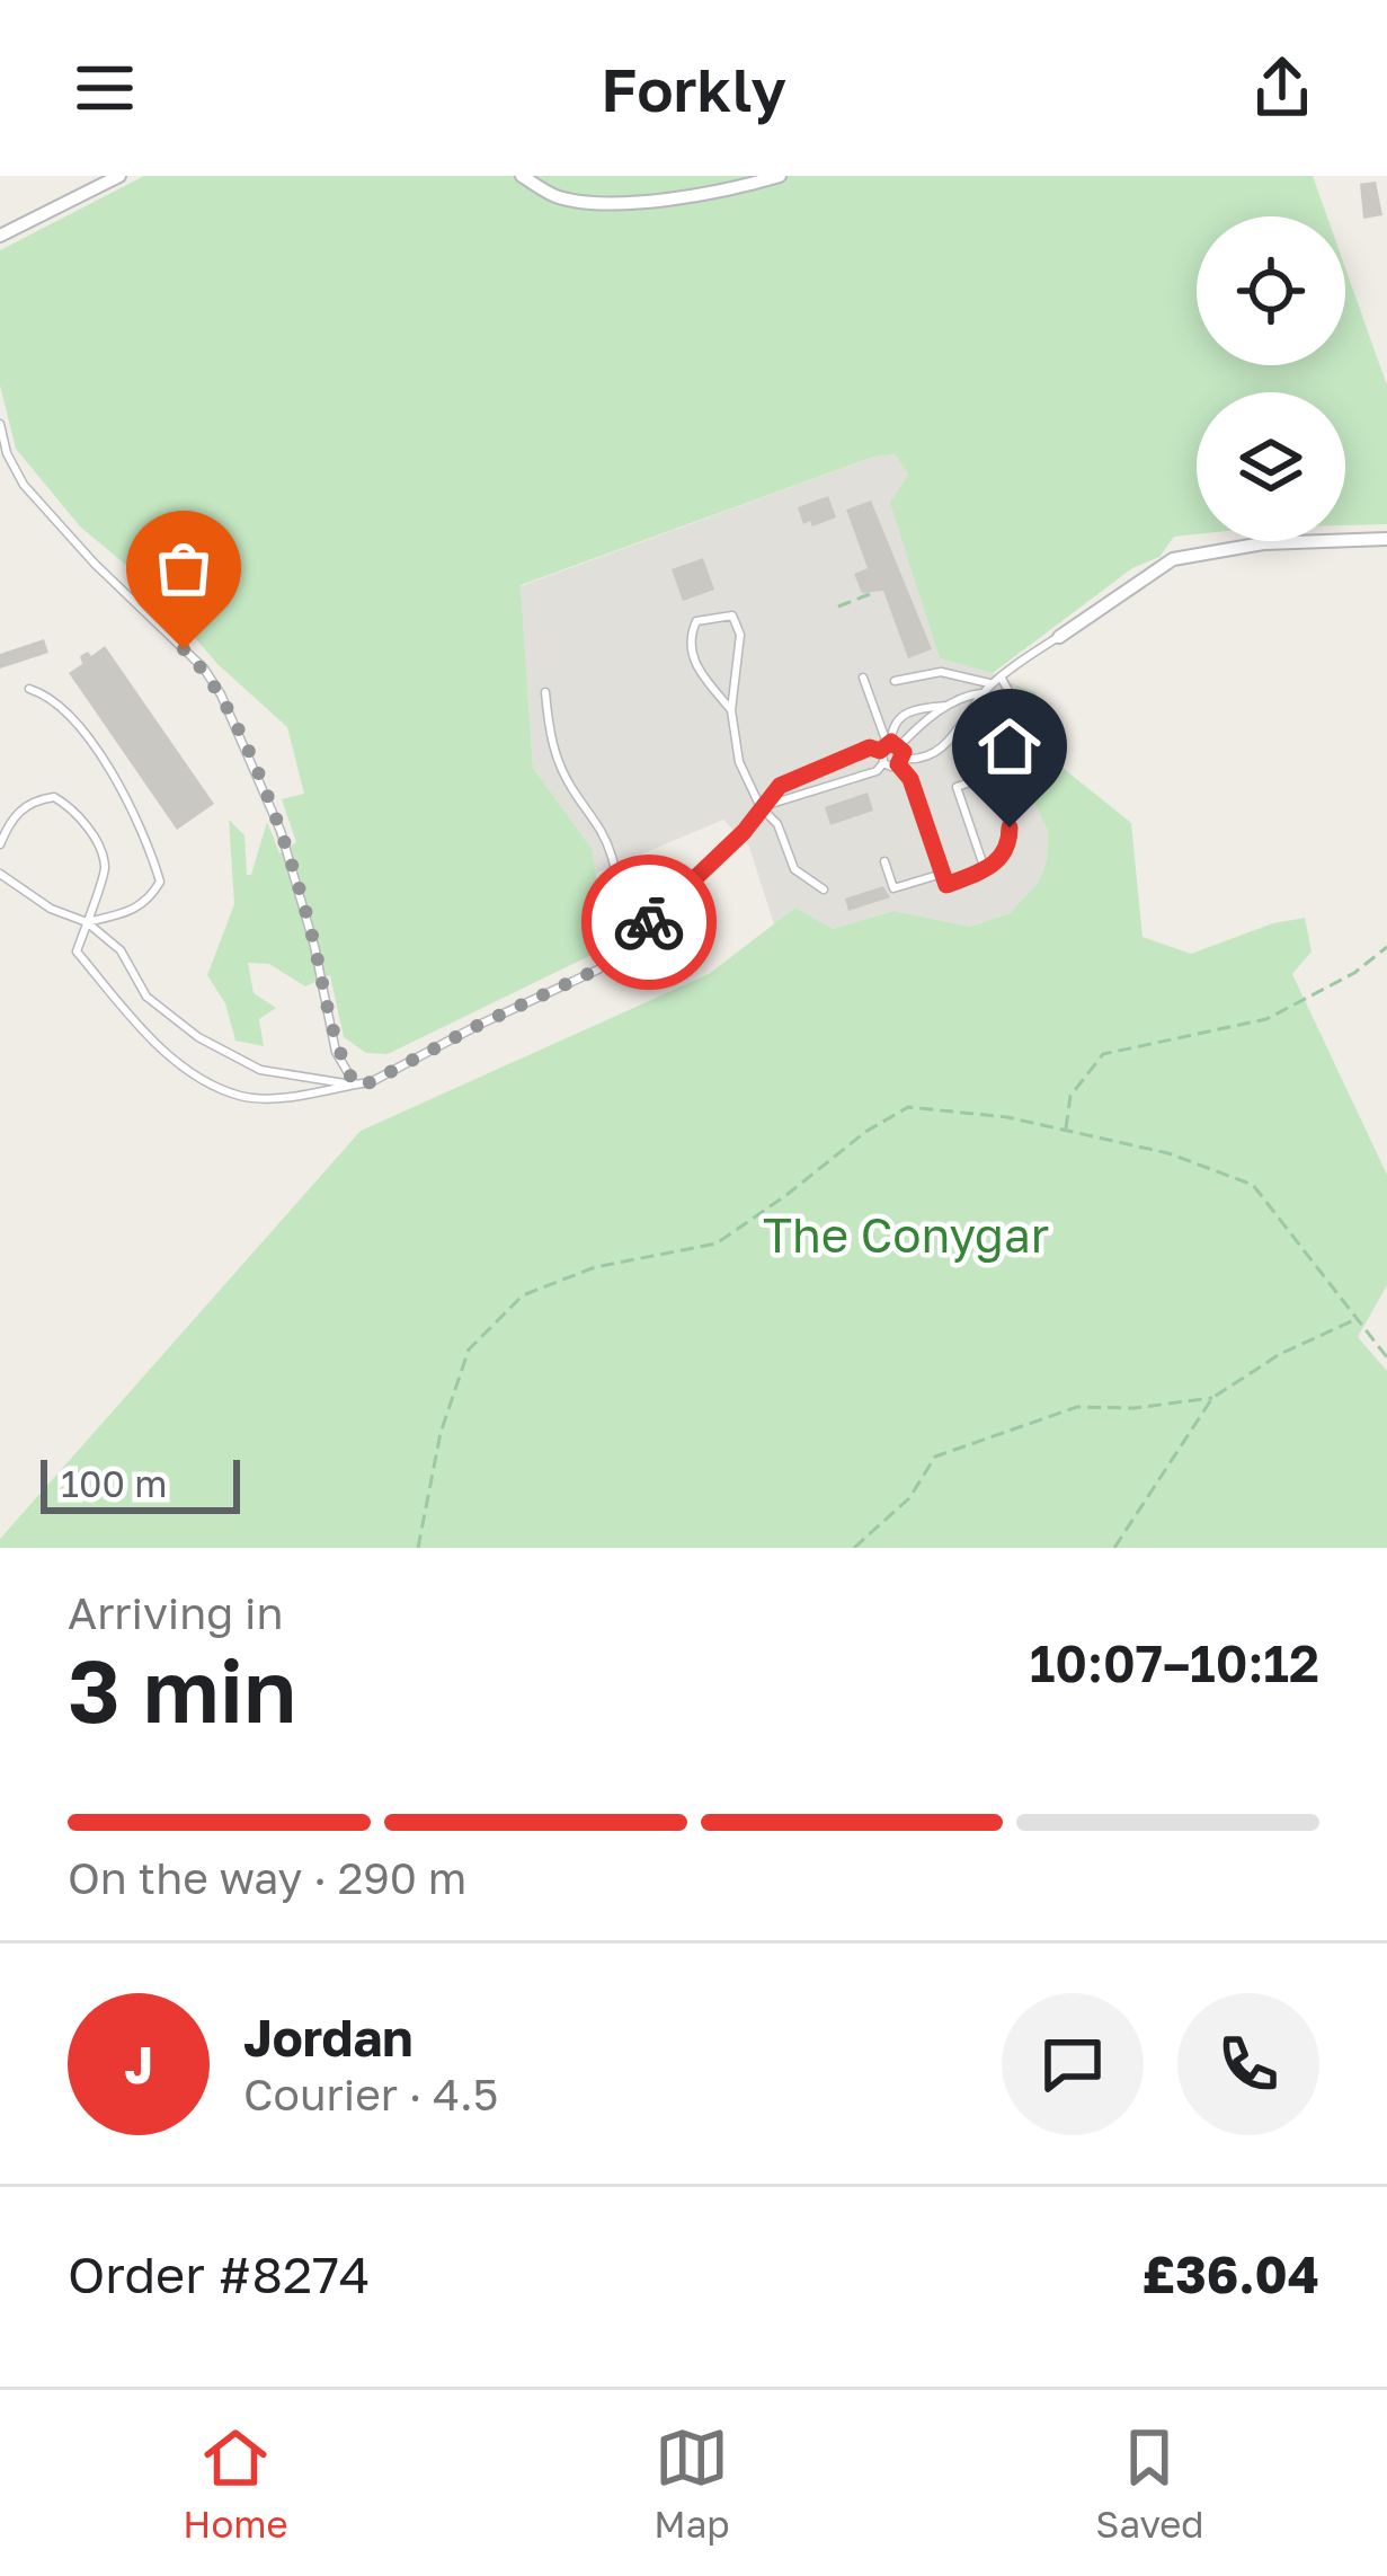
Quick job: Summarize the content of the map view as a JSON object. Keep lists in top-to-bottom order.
{
  "parks": ["The Conygar"],
  "scale_bar": "100 m",
  "page": {
    "header": "Forkly",
    "scale": "100 m",
    "heading": ["3 min", "Arriving in", "10:07–10:12"],
    "panel": [
      "Jordan",
      "Courier · 4.5",
      "Order #8274",
      "£36.04"
    ],
    "bar": "On the way · 290 m",
    "round": "J",
    "tabs": ["Home", "Map", "Saved"]
  }
}
